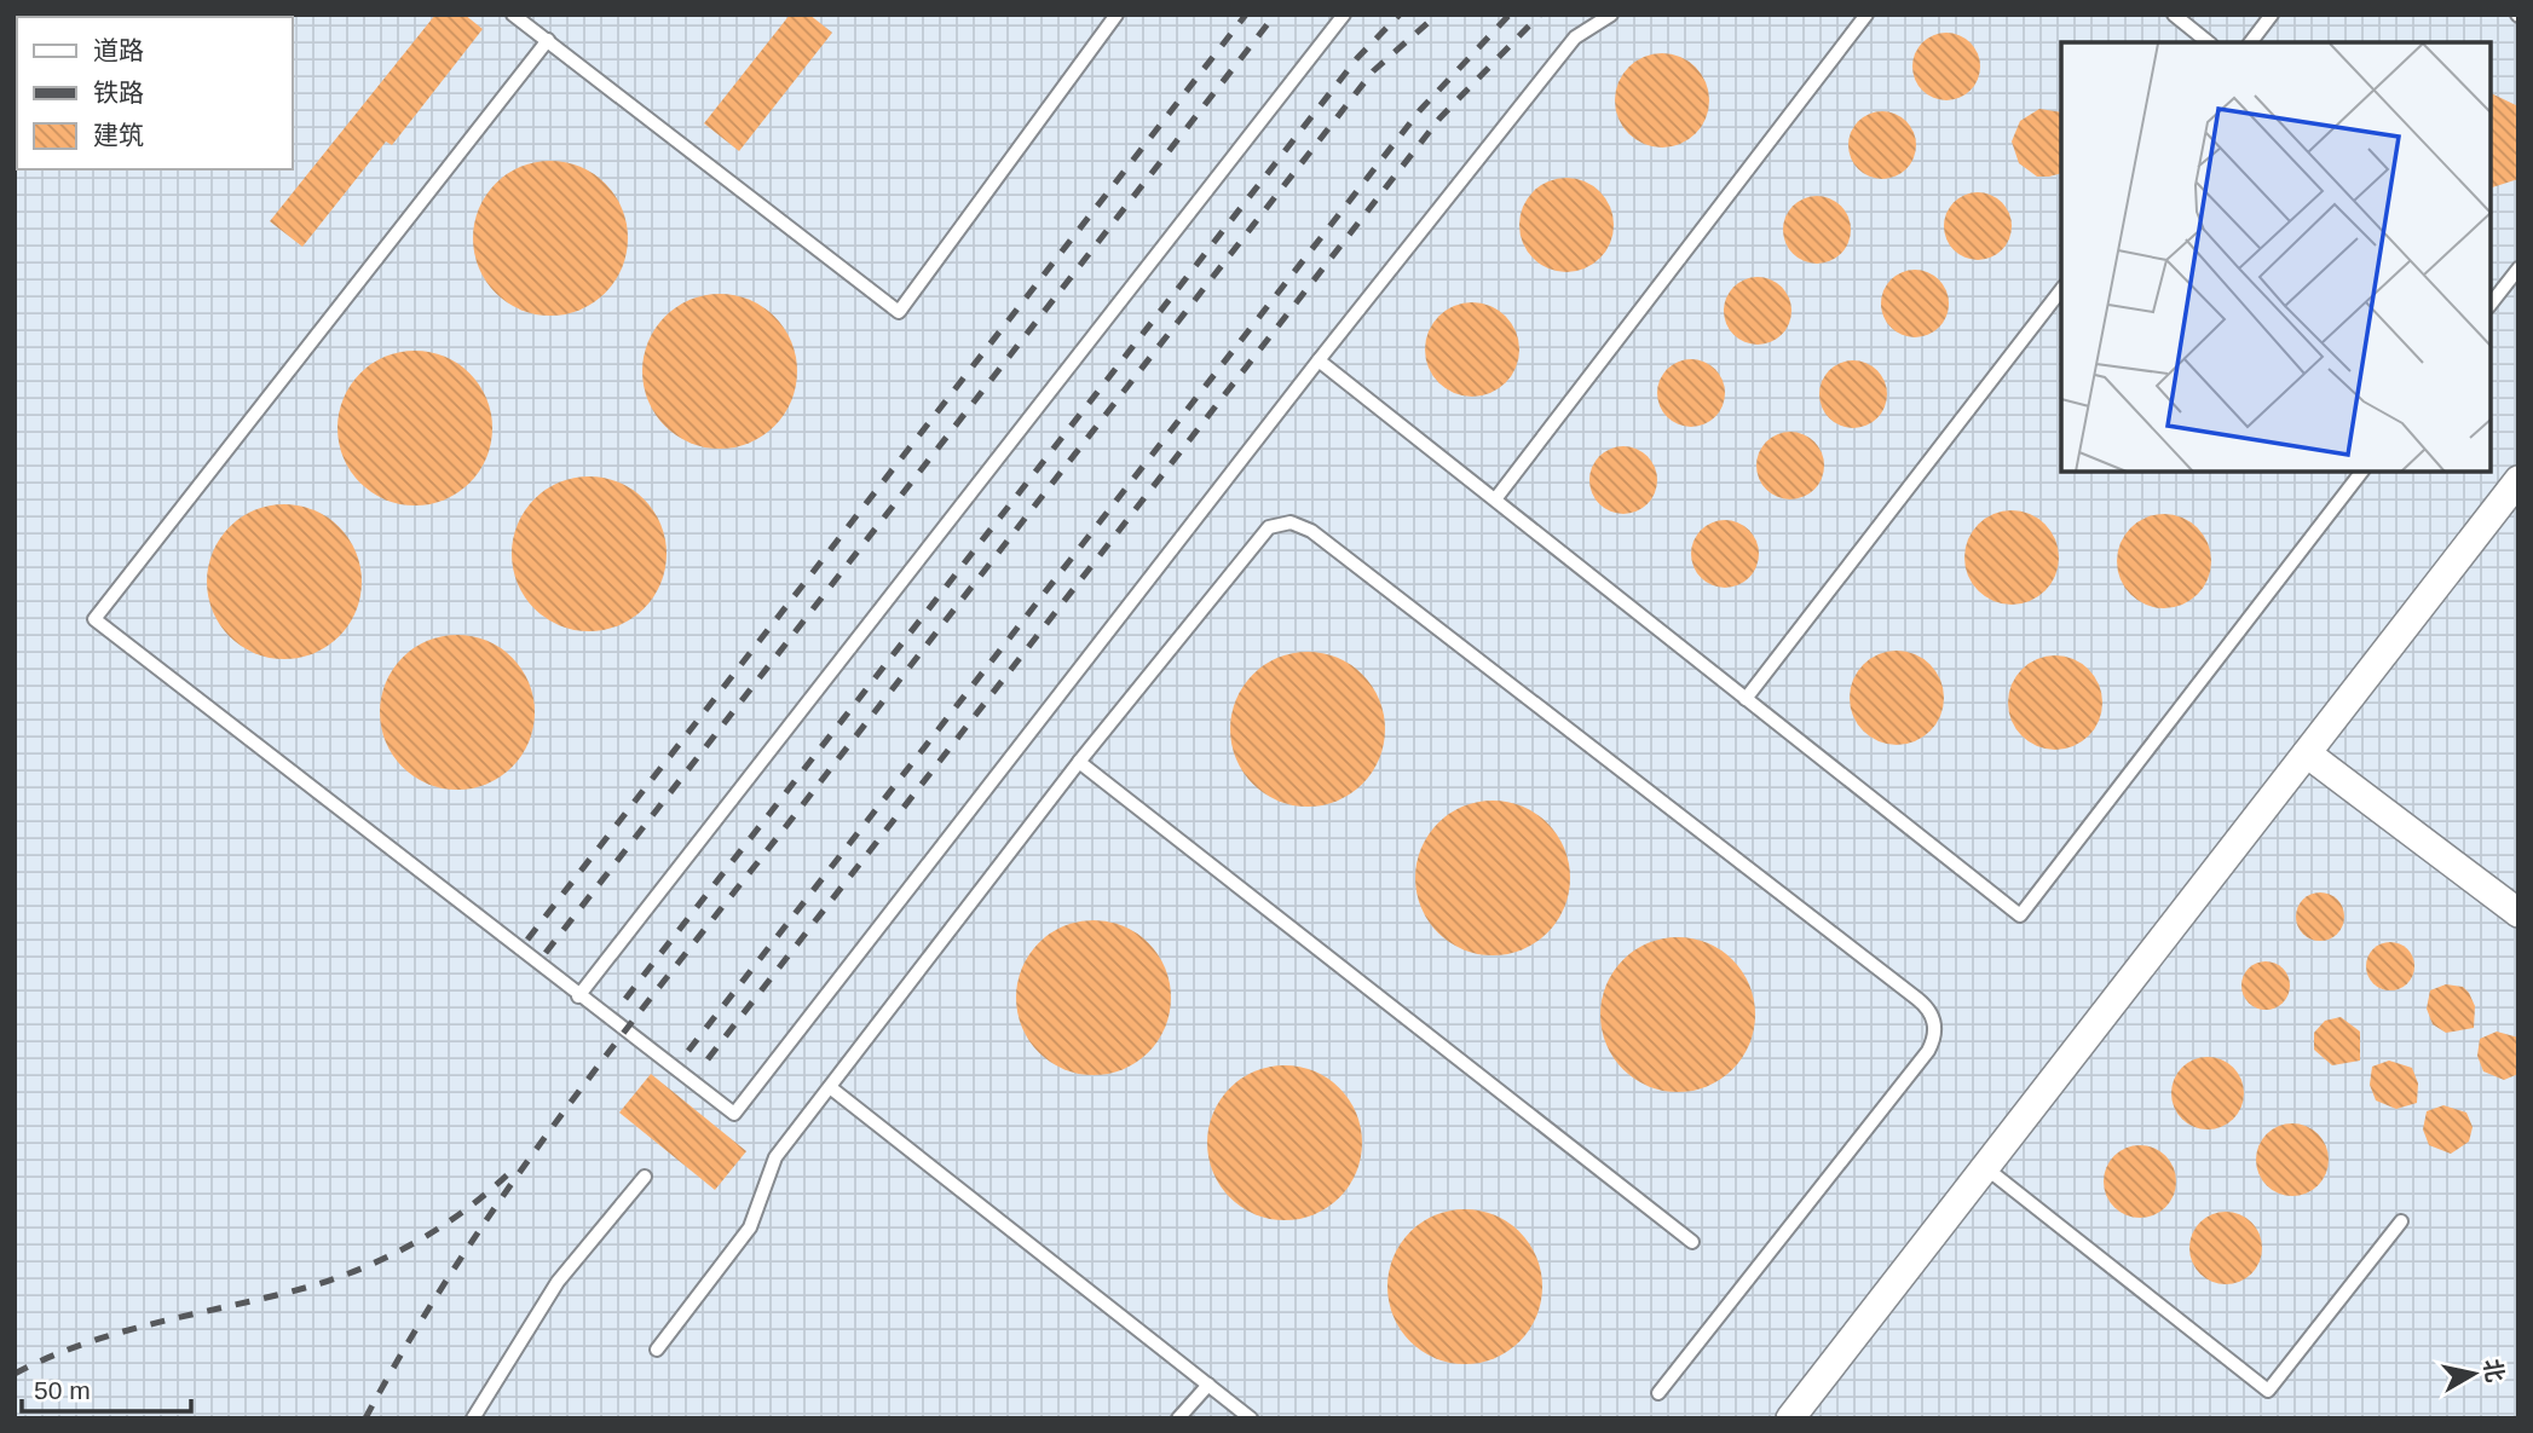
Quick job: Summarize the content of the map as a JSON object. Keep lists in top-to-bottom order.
{
  "legend": ["道路", "铁路", "建筑"],
  "scale_bar": "50 m",
  "north": "right"
}
